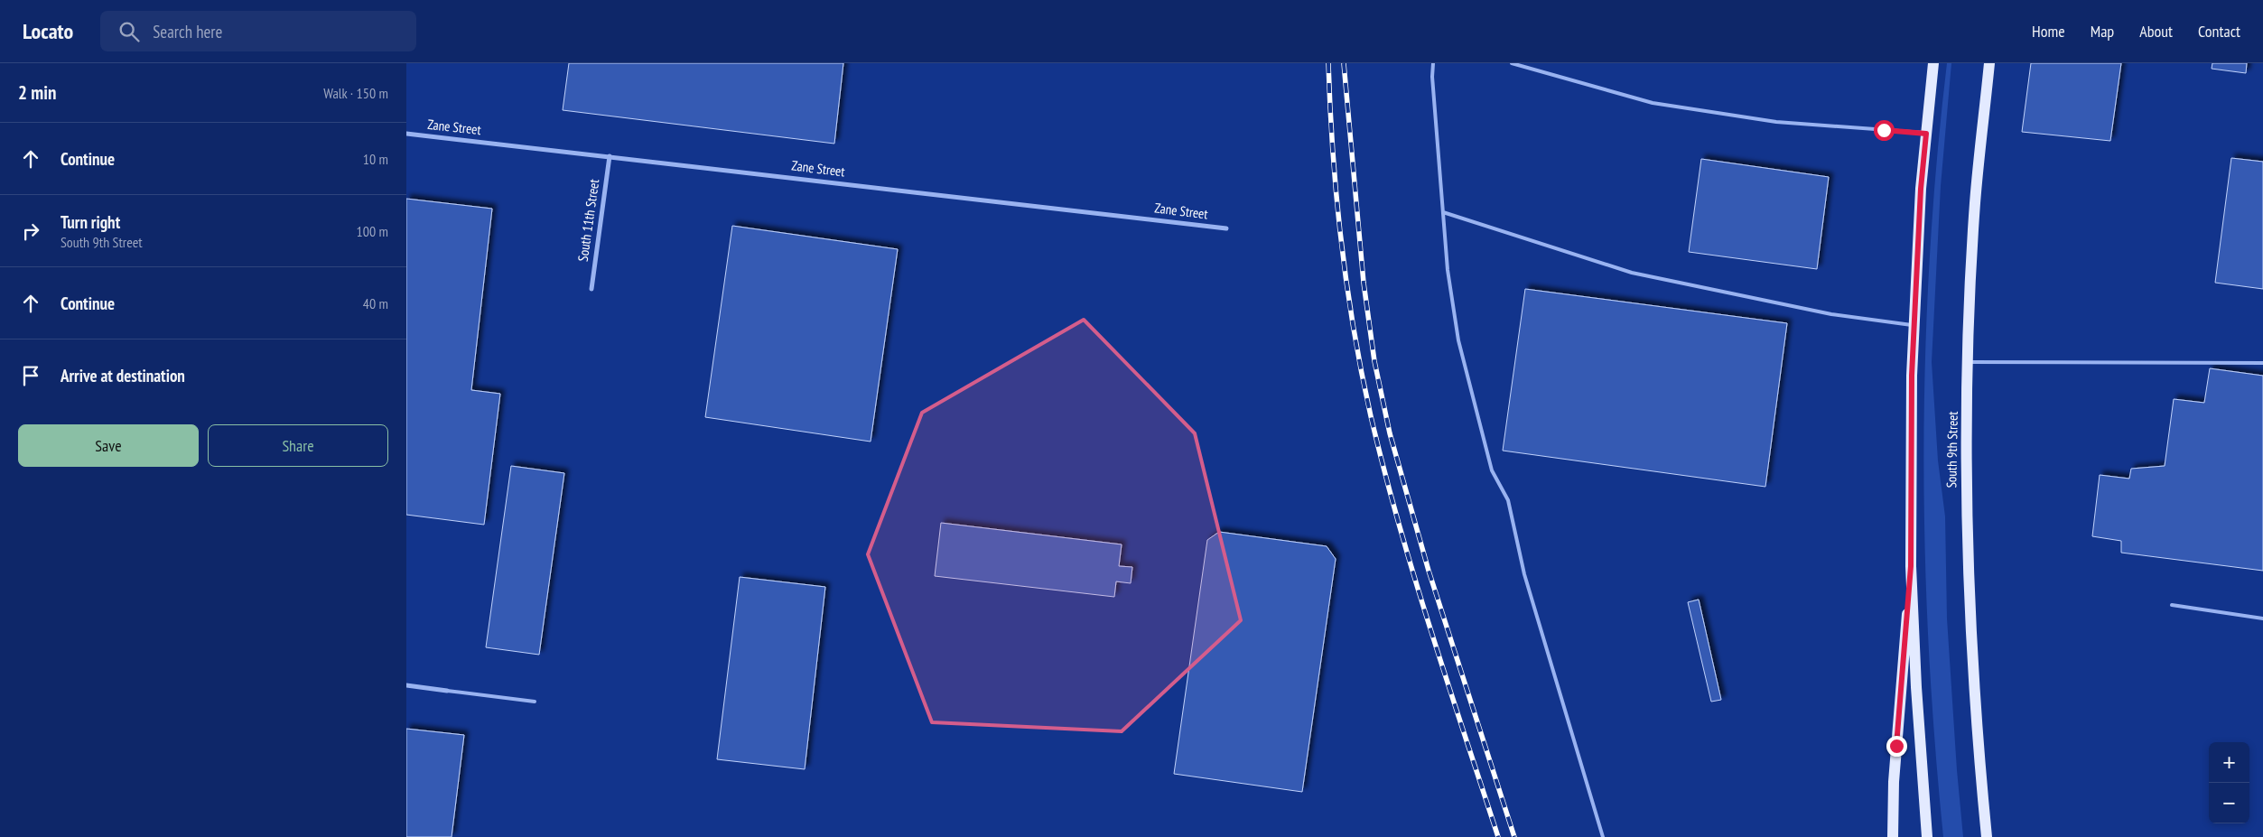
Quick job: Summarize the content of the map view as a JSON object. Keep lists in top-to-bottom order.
{
  "streets": {
    "main road": ["South 9th Street"],
    "street": ["Zane Street", "South 11th Street"]
  },
  "crossings": [
    ["Zane Street", "South 11th Street"]
  ],
  "page": {
    "header": "Locato",
    "search": "Search here",
    "nav": [
      "Home",
      "Map",
      "About",
      "Contact"
    ],
    "heading": ["2 min", "Walk · 150 m"],
    "list": [
      ["Continue", "10 m"],
      ["Turn right", "South 9th Street", "100 m"],
      ["Continue", "40 m"],
      "Arrive at destination"
    ],
    "buttons": ["Save", "Share"],
    "map_buttons": ["+", "−"]
  }
}
